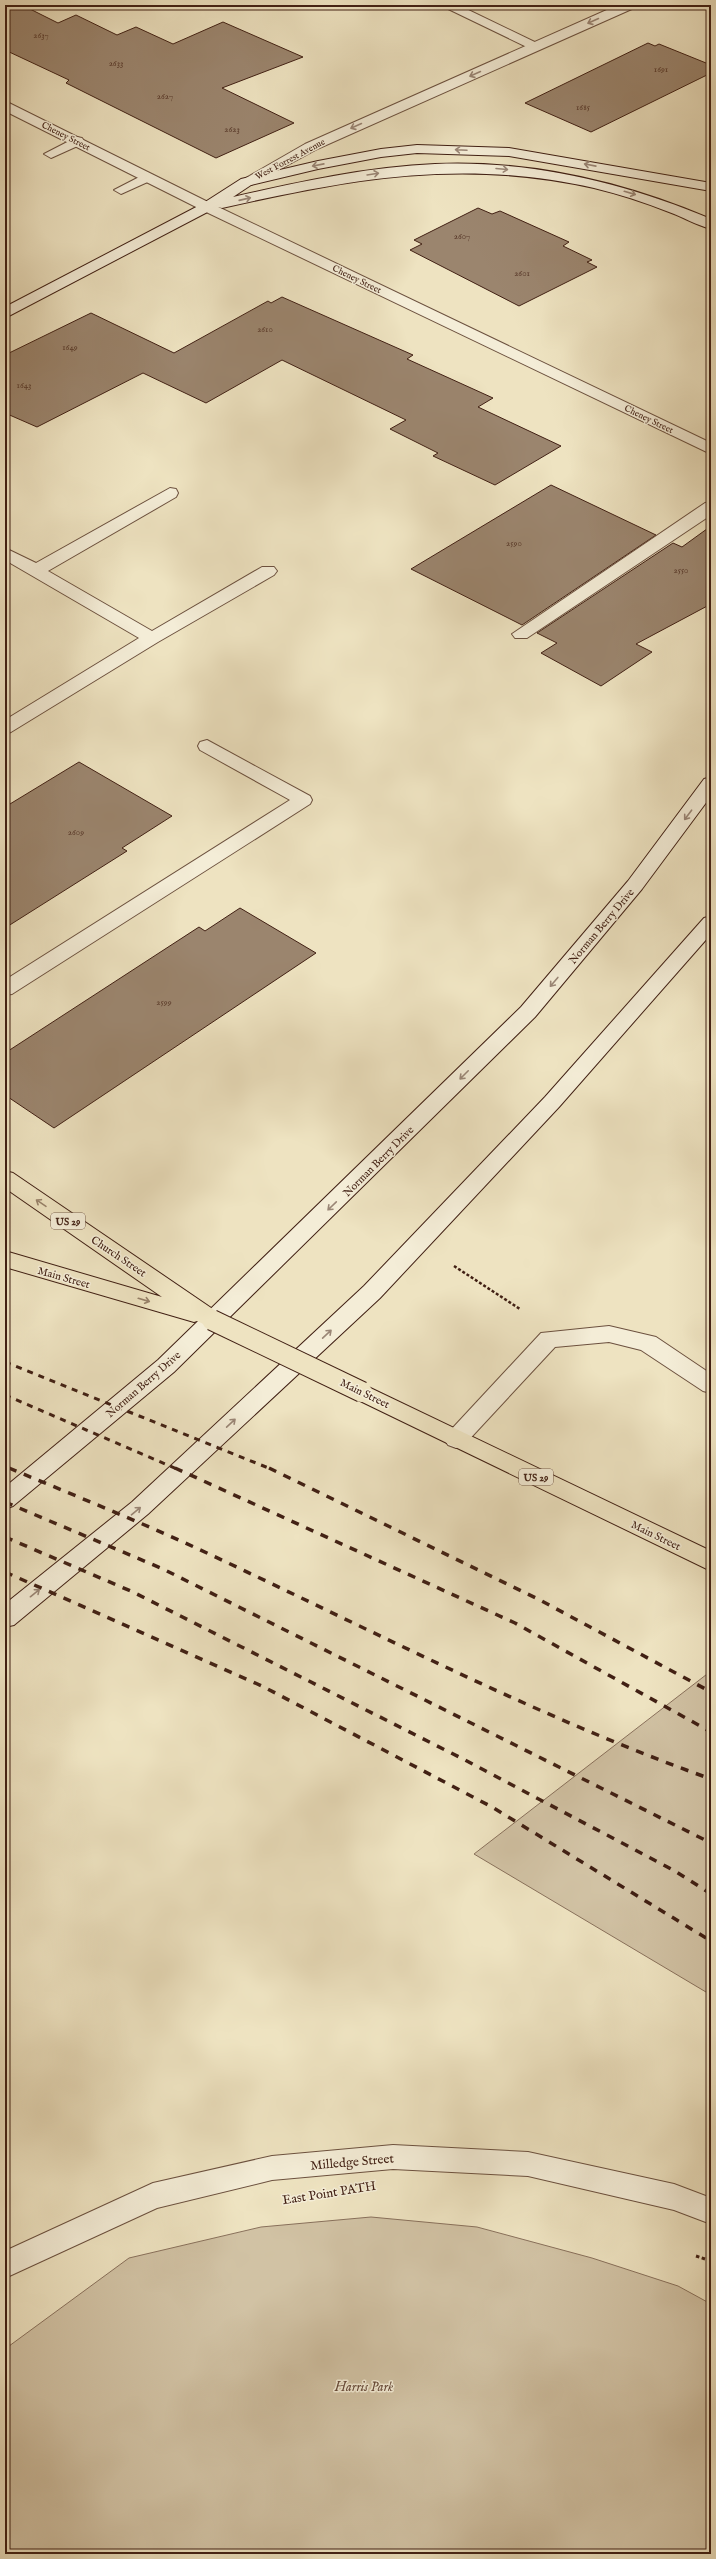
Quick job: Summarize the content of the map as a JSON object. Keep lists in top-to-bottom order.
{
  "streets": {
    "main road": [
      "Cheney Street",
      "West Forrest Avenue",
      "Norman Berry Drive",
      "US 29",
      "Church Street",
      "Main Street",
      "Milledge Street"
    ]
  },
  "crossings": [
    ["Cheney Street", "West Forrest Avenue"],
    ["Church Street", "Main Street"]
  ],
  "one_way": ["West Forrest Avenue", "Church Street"],
  "parks": ["Harris Park"],
  "house_numbers": [
    "2637",
    "2633",
    "1691",
    "2627",
    "1685",
    "2623",
    "2607",
    "2601",
    "2610",
    "1649",
    "1643",
    "2590",
    "2550",
    "2609",
    "2599"
  ]
}
